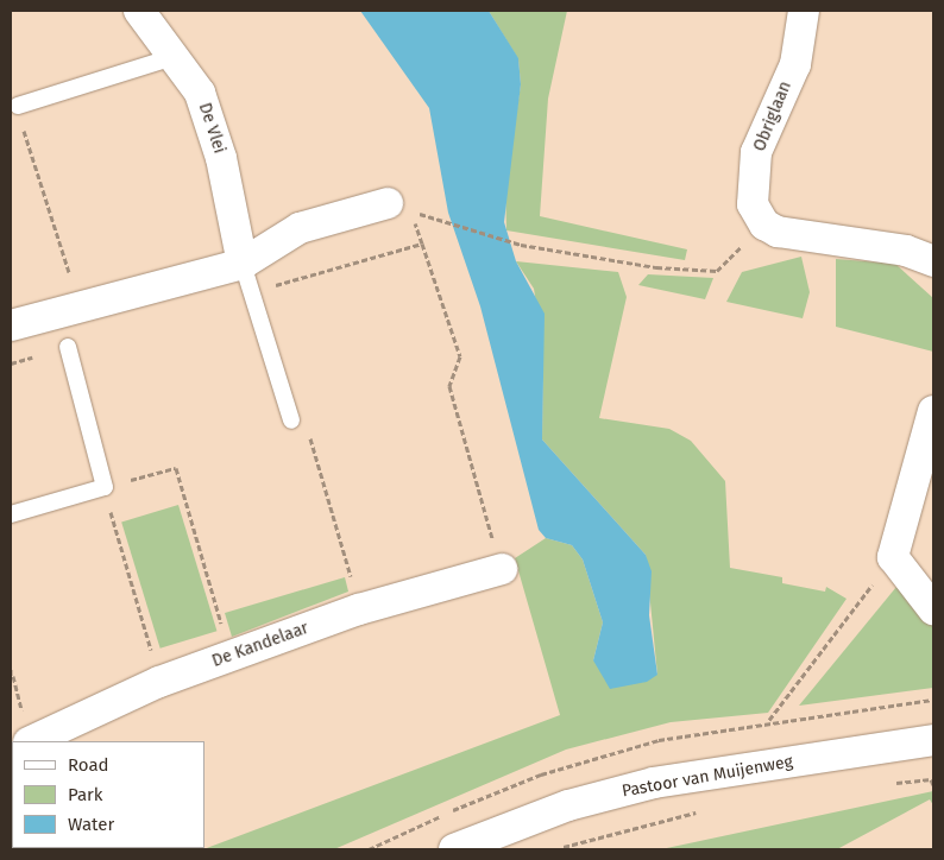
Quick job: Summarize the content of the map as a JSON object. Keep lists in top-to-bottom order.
{
  "streets": {
    "street": [
      "Obriglaan",
      "De Vlei",
      "De Kandelaar",
      "Pastoor van Muijenweg"
    ]
  },
  "legend": ["Road", "Park", "Water"]
}
